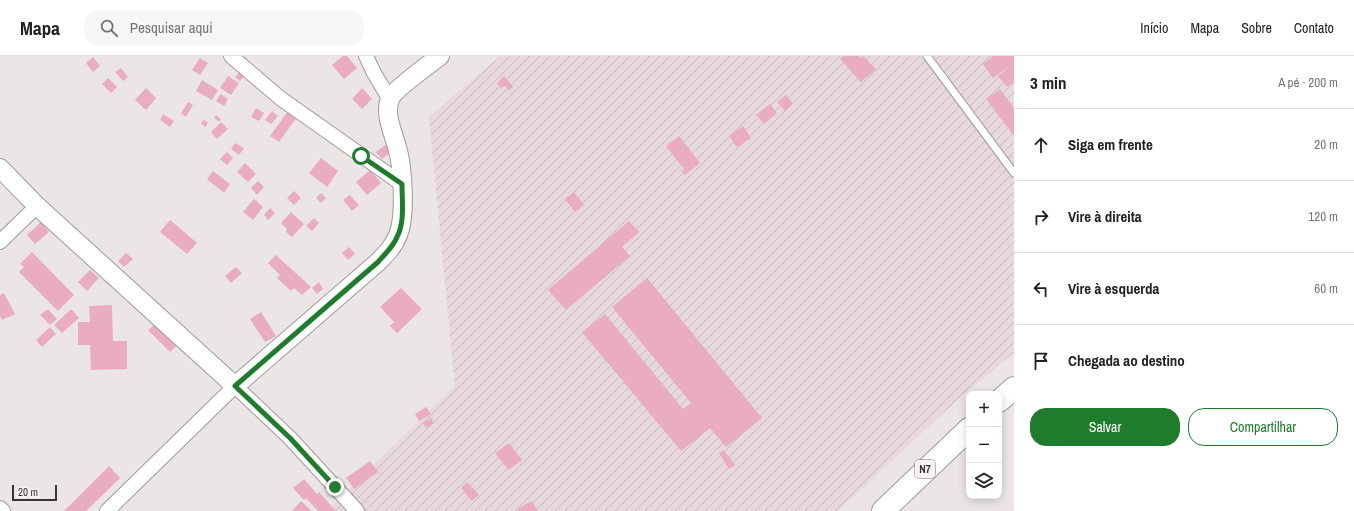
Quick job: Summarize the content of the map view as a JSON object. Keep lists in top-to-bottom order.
{
  "streets": {
    "main road": ["N7"]
  },
  "scale_bar": "20 m",
  "page": {
    "header": "Mapa",
    "search": "Pesquisar aqui",
    "nav": [
      "Início",
      "Mapa",
      "Sobre",
      "Contato"
    ],
    "heading": ["3 min", "A pé · 200 m"],
    "list": [
      ["Siga em frente", "20 m"],
      ["Vire à direita", "120 m"],
      ["Vire à esquerda", "60 m"],
      "Chegada ao destino"
    ],
    "map_buttons": ["+", "−"],
    "buttons": ["Salvar", "Compartilhar"],
    "scale": "20 m"
  }
}
